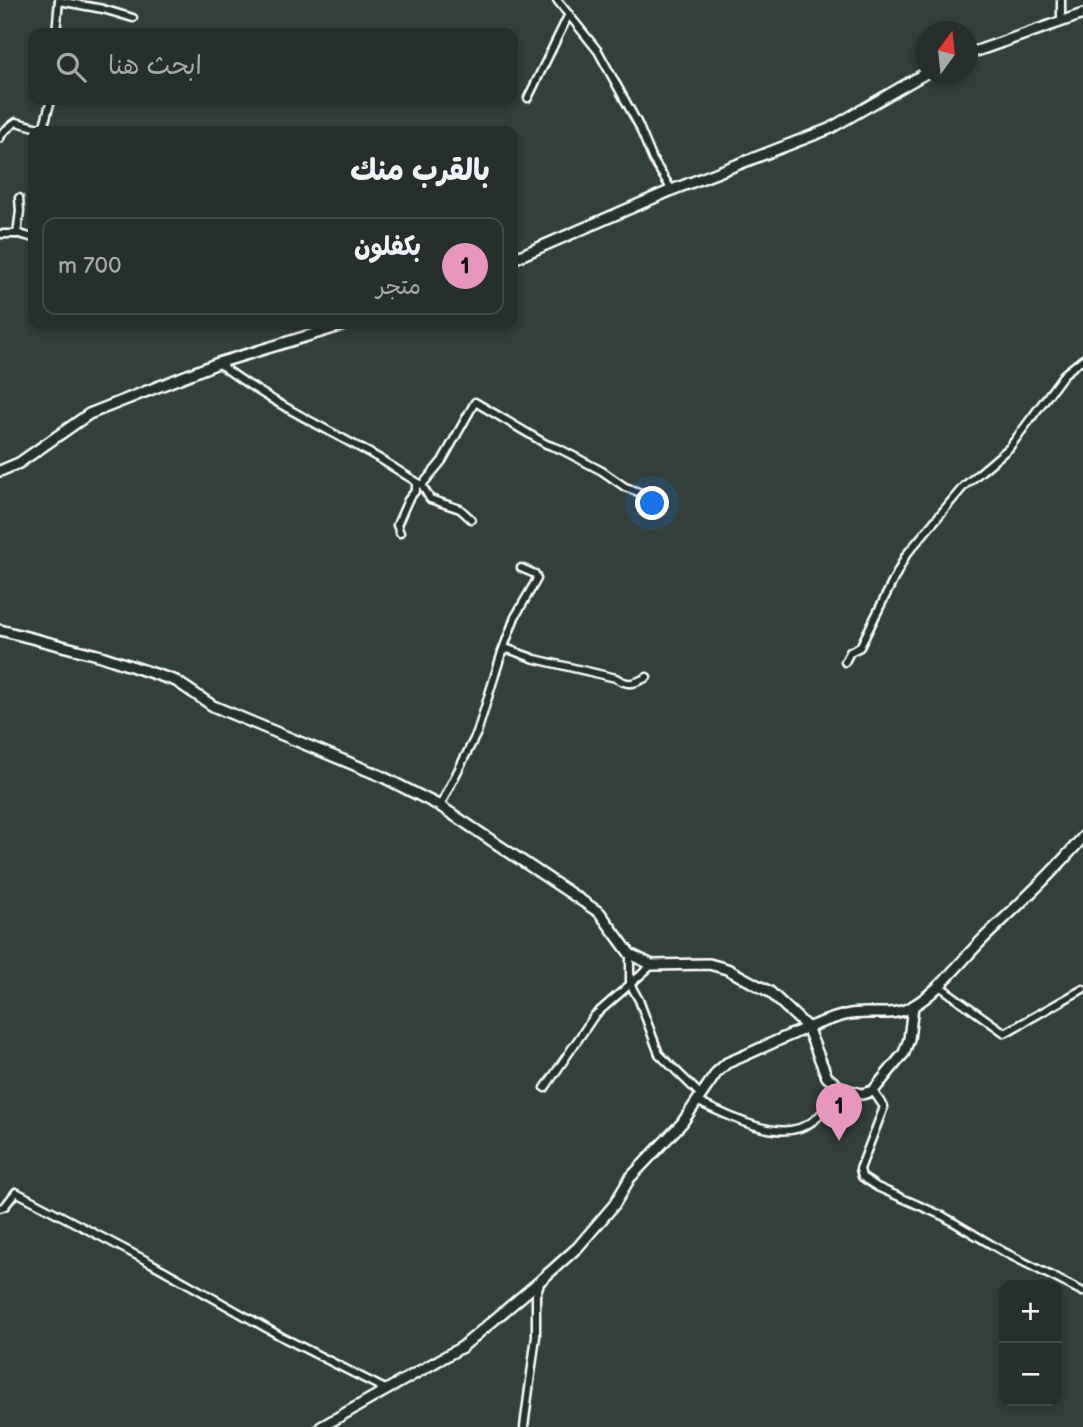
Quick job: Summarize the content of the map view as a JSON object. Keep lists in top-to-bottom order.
{
  "north": "top",
  "page": {
    "search": "ابحث هنا",
    "heading": "بالقرب منك",
    "list": [
      {
        "mark": "1",
        "name": "بكفلون",
        "note": "متجر",
        "value": "700 m"
      }
    ],
    "pins": "1",
    "map_buttons": ["+", "−"]
  }
}
